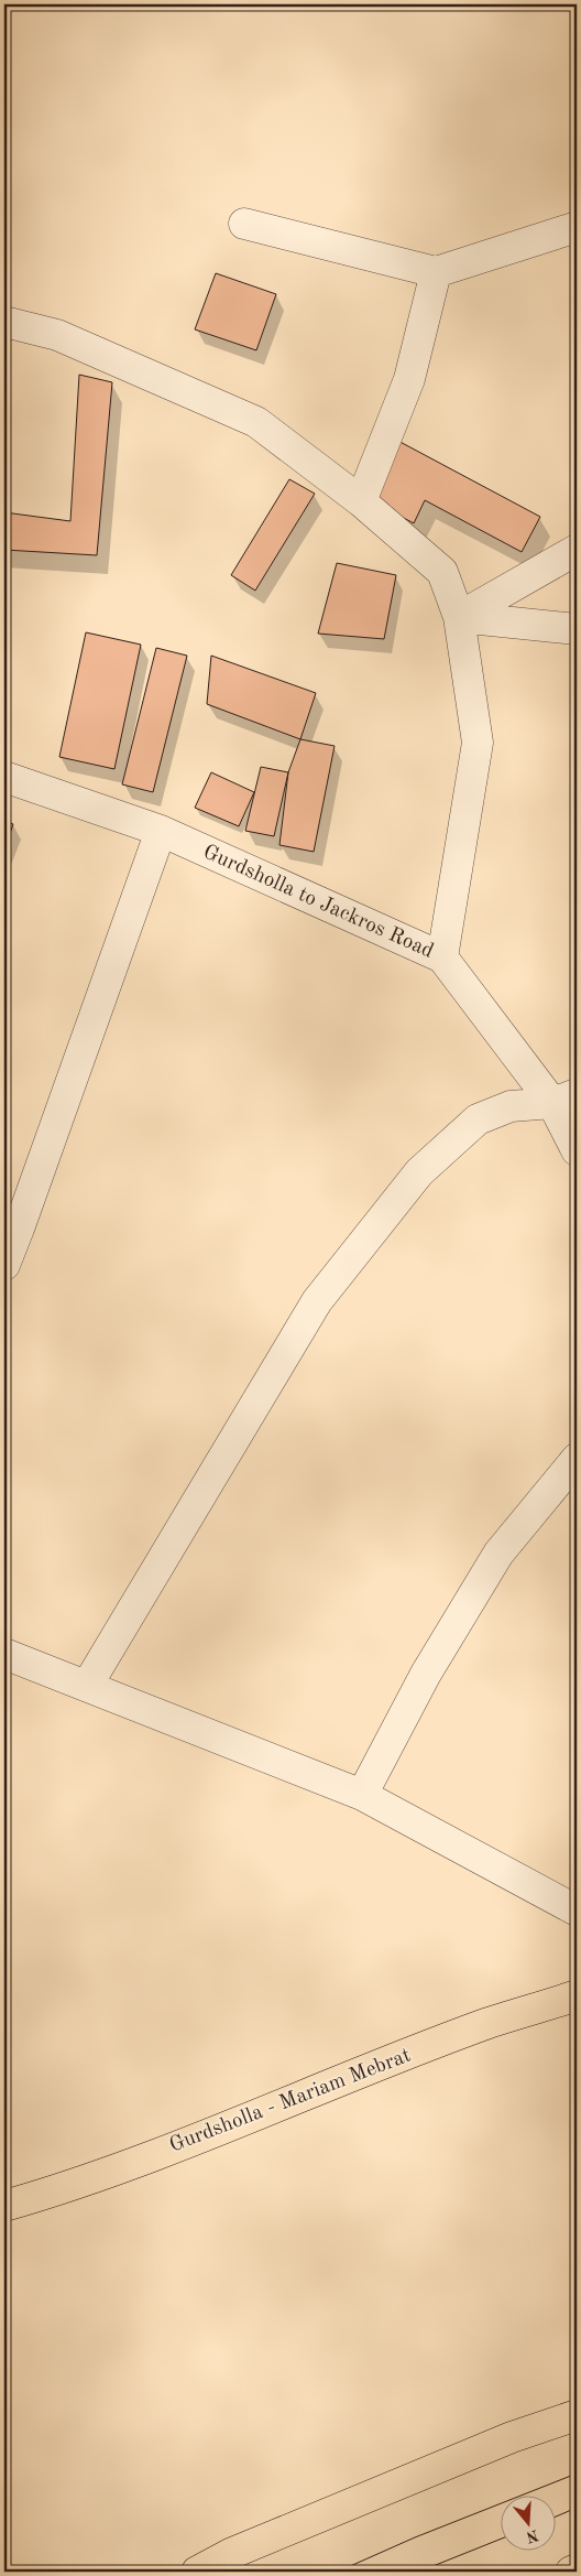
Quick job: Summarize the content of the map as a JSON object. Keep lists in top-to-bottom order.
{
  "streets": {
    "main road": ["Gurdsholla - Mariam Mebrat"],
    "street": ["Gurdsholla to Jackros Road"]
  },
  "north": "bottom"
}
